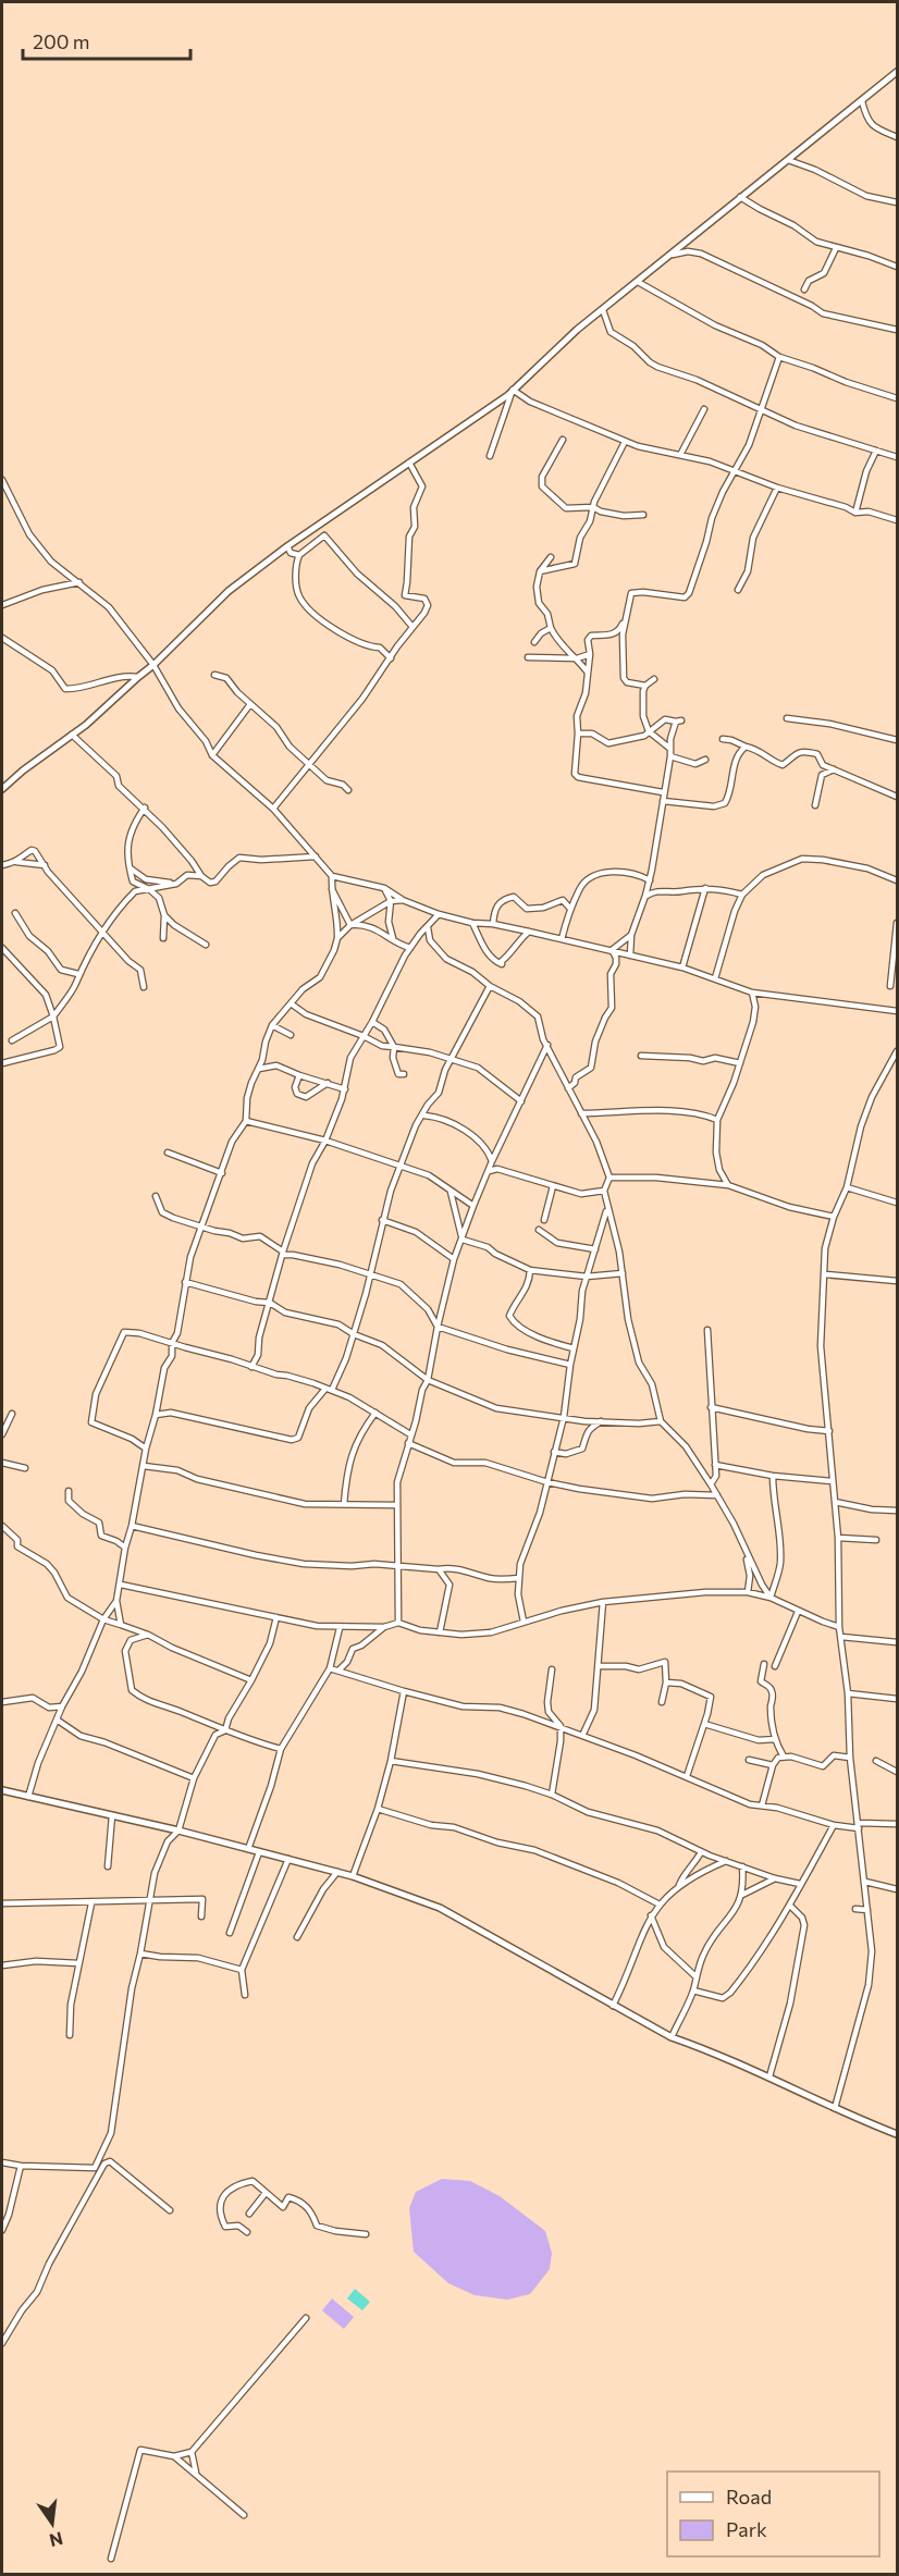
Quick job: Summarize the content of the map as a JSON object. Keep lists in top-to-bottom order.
{
  "legend": ["Road", "Park"],
  "scale_bar": "200 m",
  "north": "bottom"
}
